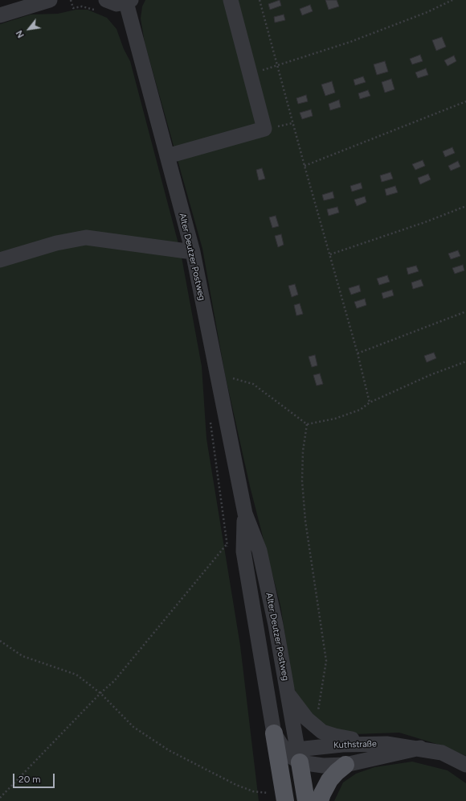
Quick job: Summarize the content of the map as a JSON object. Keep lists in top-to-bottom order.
{
  "streets": {
    "street": ["Alter Deutzer Postweg", "Kuthstraße"]
  },
  "crossings": [
    ["Alter Deutzer Postweg", "Kuthstraße"]
  ],
  "scale_bar": "20 m",
  "north": "bottom left"
}
